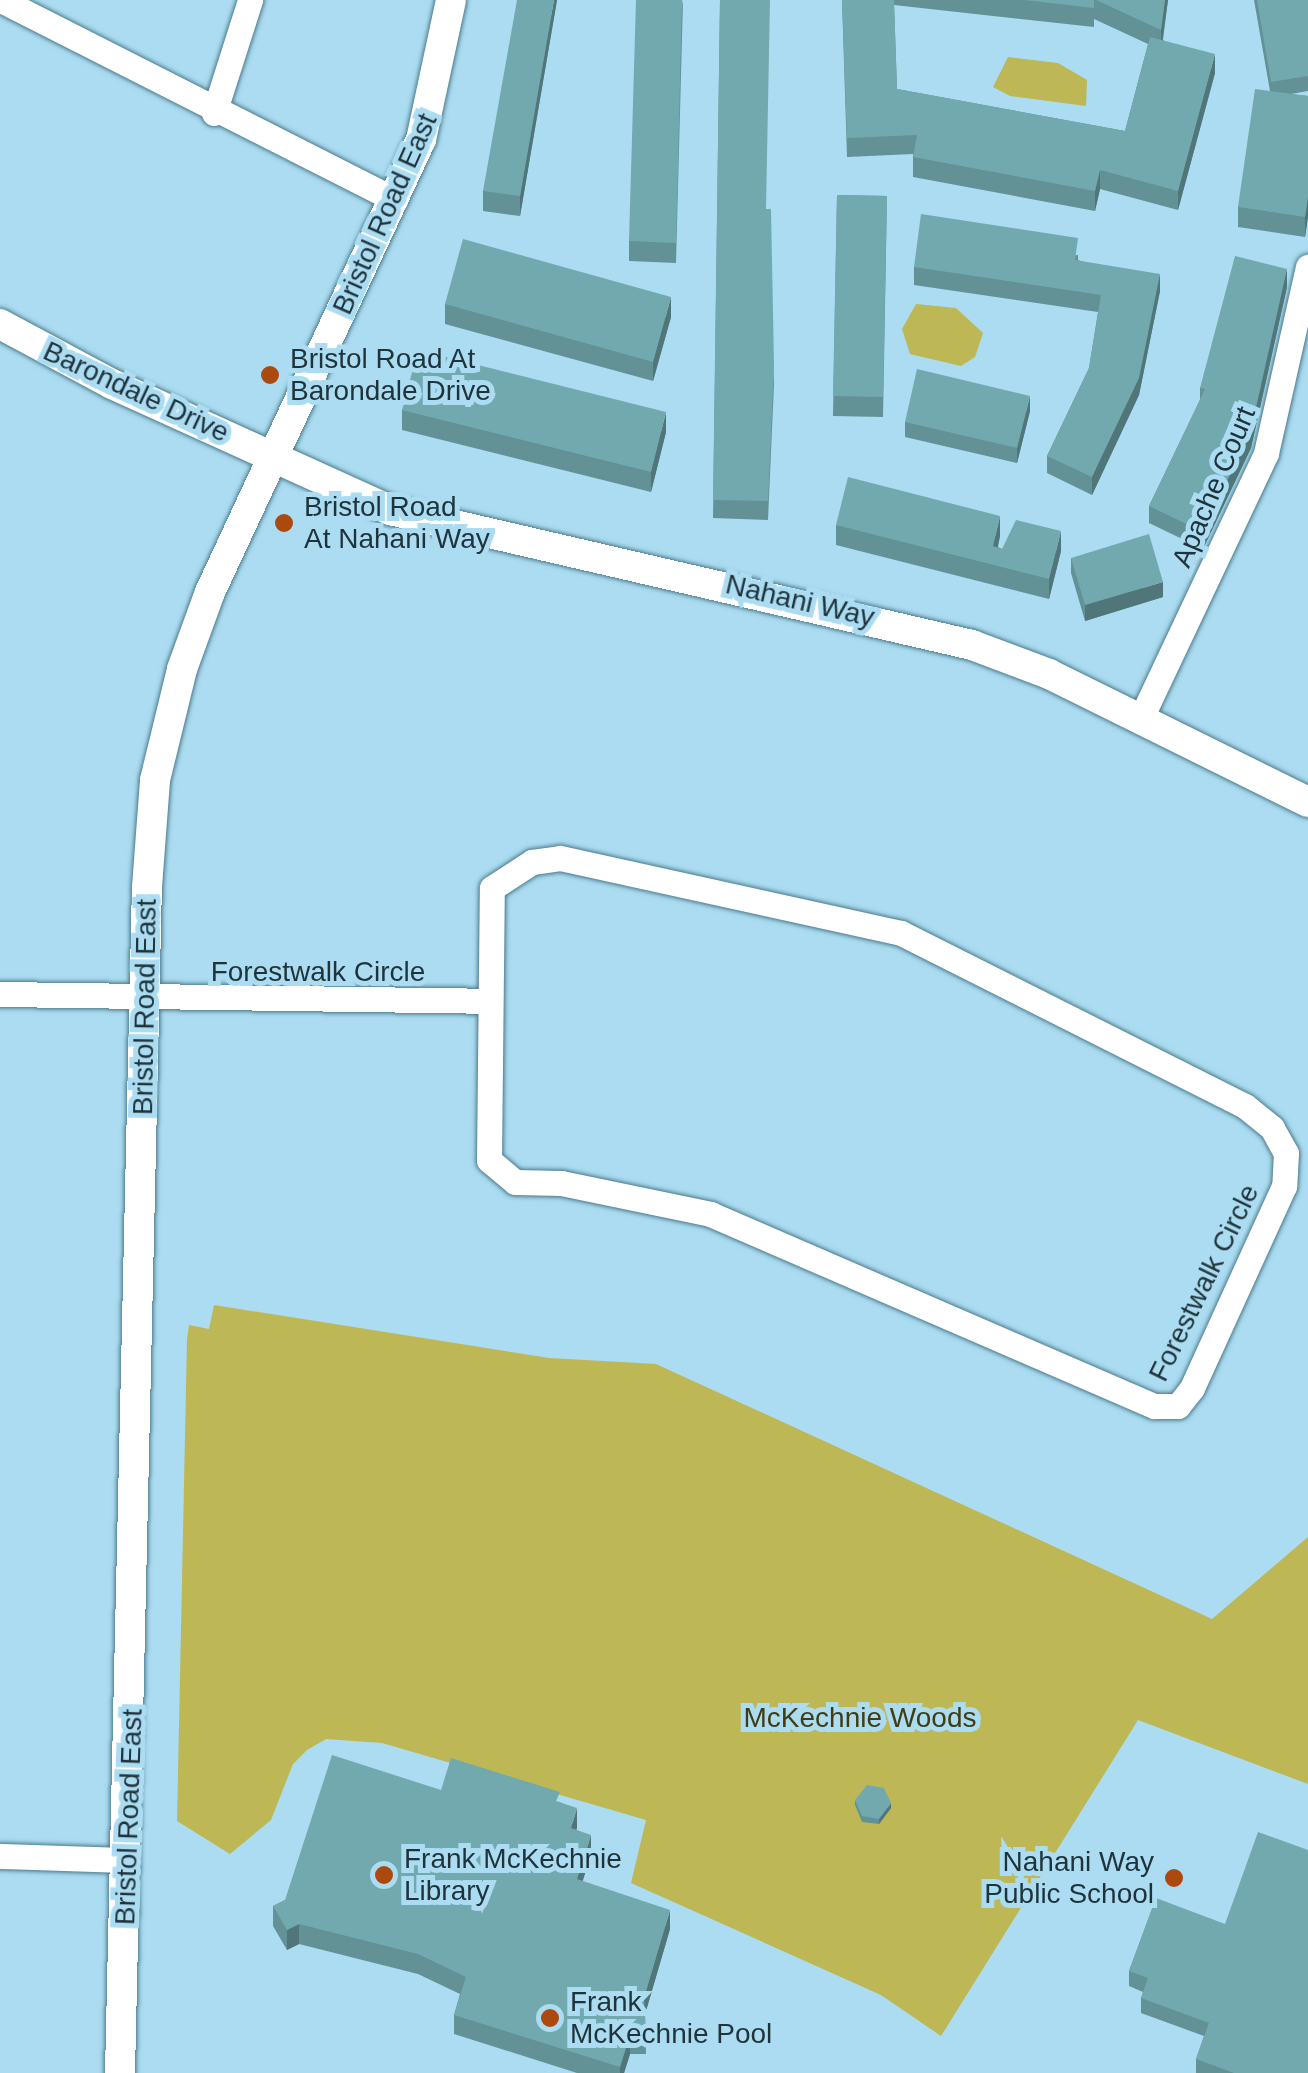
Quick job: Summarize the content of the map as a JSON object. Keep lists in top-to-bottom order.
{
  "streets": {
    "street": [
      "Bristol Road East",
      "Barondale Drive",
      "Apache Court",
      "Nahani Way",
      "Forestwalk Circle"
    ]
  },
  "crossings": [
    ["Bristol Road East", "Barondale Drive"],
    ["Bristol Road East", "Nahani Way"],
    ["Bristol Road East", "Forestwalk Circle"],
    ["Barondale Drive", "Nahani Way"],
    ["Apache Court", "Nahani Way"]
  ],
  "parks": ["McKechnie Woods"],
  "places": [
    "Bristol Road At Barondale Drive",
    "Bristol Road At Nahani Way",
    "Frank McKechnie Library",
    "Nahani Way Public School",
    "Frank McKechnie Pool"
  ]
}
